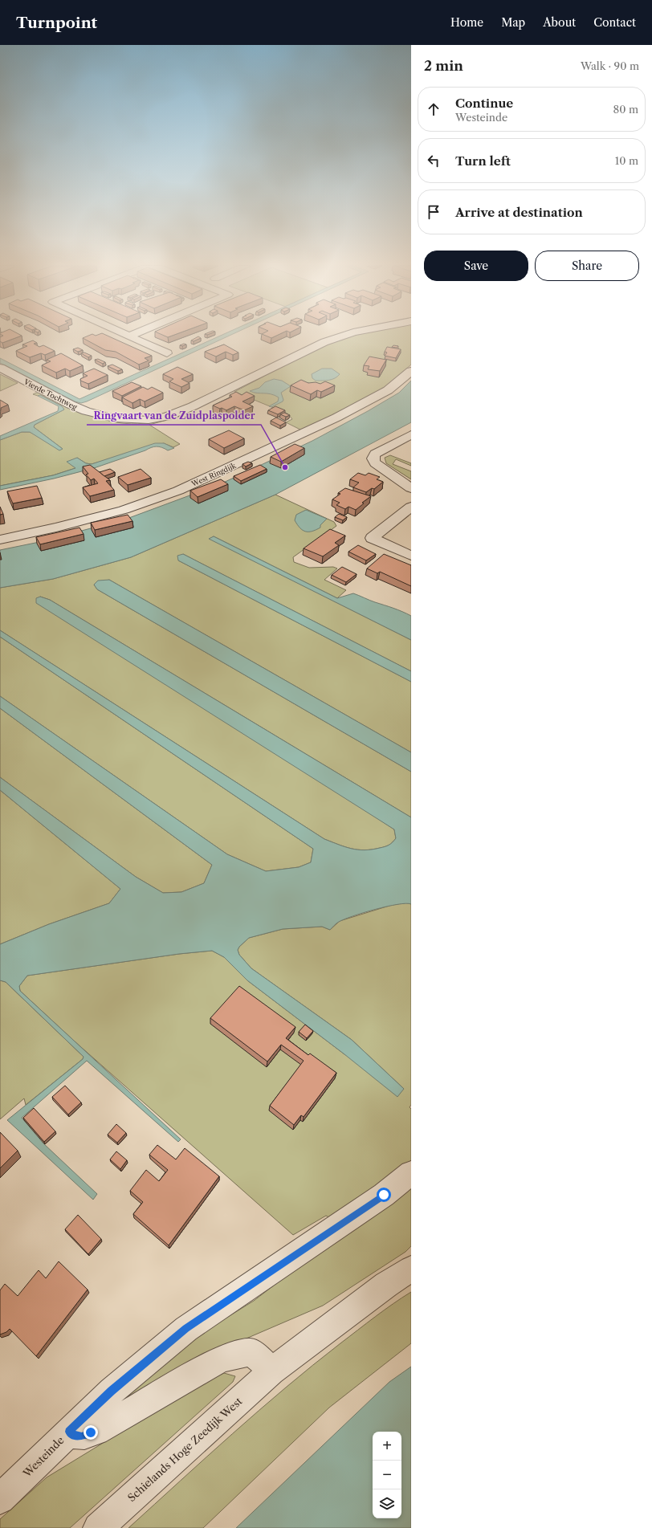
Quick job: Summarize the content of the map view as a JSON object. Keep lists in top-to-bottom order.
{
  "streets": {
    "street": [
      "Vierde Tochtweg",
      "West Ringdijk",
      "Schielands Hoge Zeedijk West",
      "Westeinde"
    ]
  },
  "places": ["Ringvaart van de Zuidplaspolder"],
  "page": {
    "header": "Turnpoint",
    "nav": [
      "Home",
      "Map",
      "About",
      "Contact"
    ],
    "heading": ["2 min", "Walk · 90 m"],
    "list": [
      ["Continue", "Westeinde", "80 m"],
      ["Turn left", "10 m"],
      "Arrive at destination"
    ],
    "buttons": ["Save", "Share"],
    "map_buttons": ["+", "−"]
  }
}
